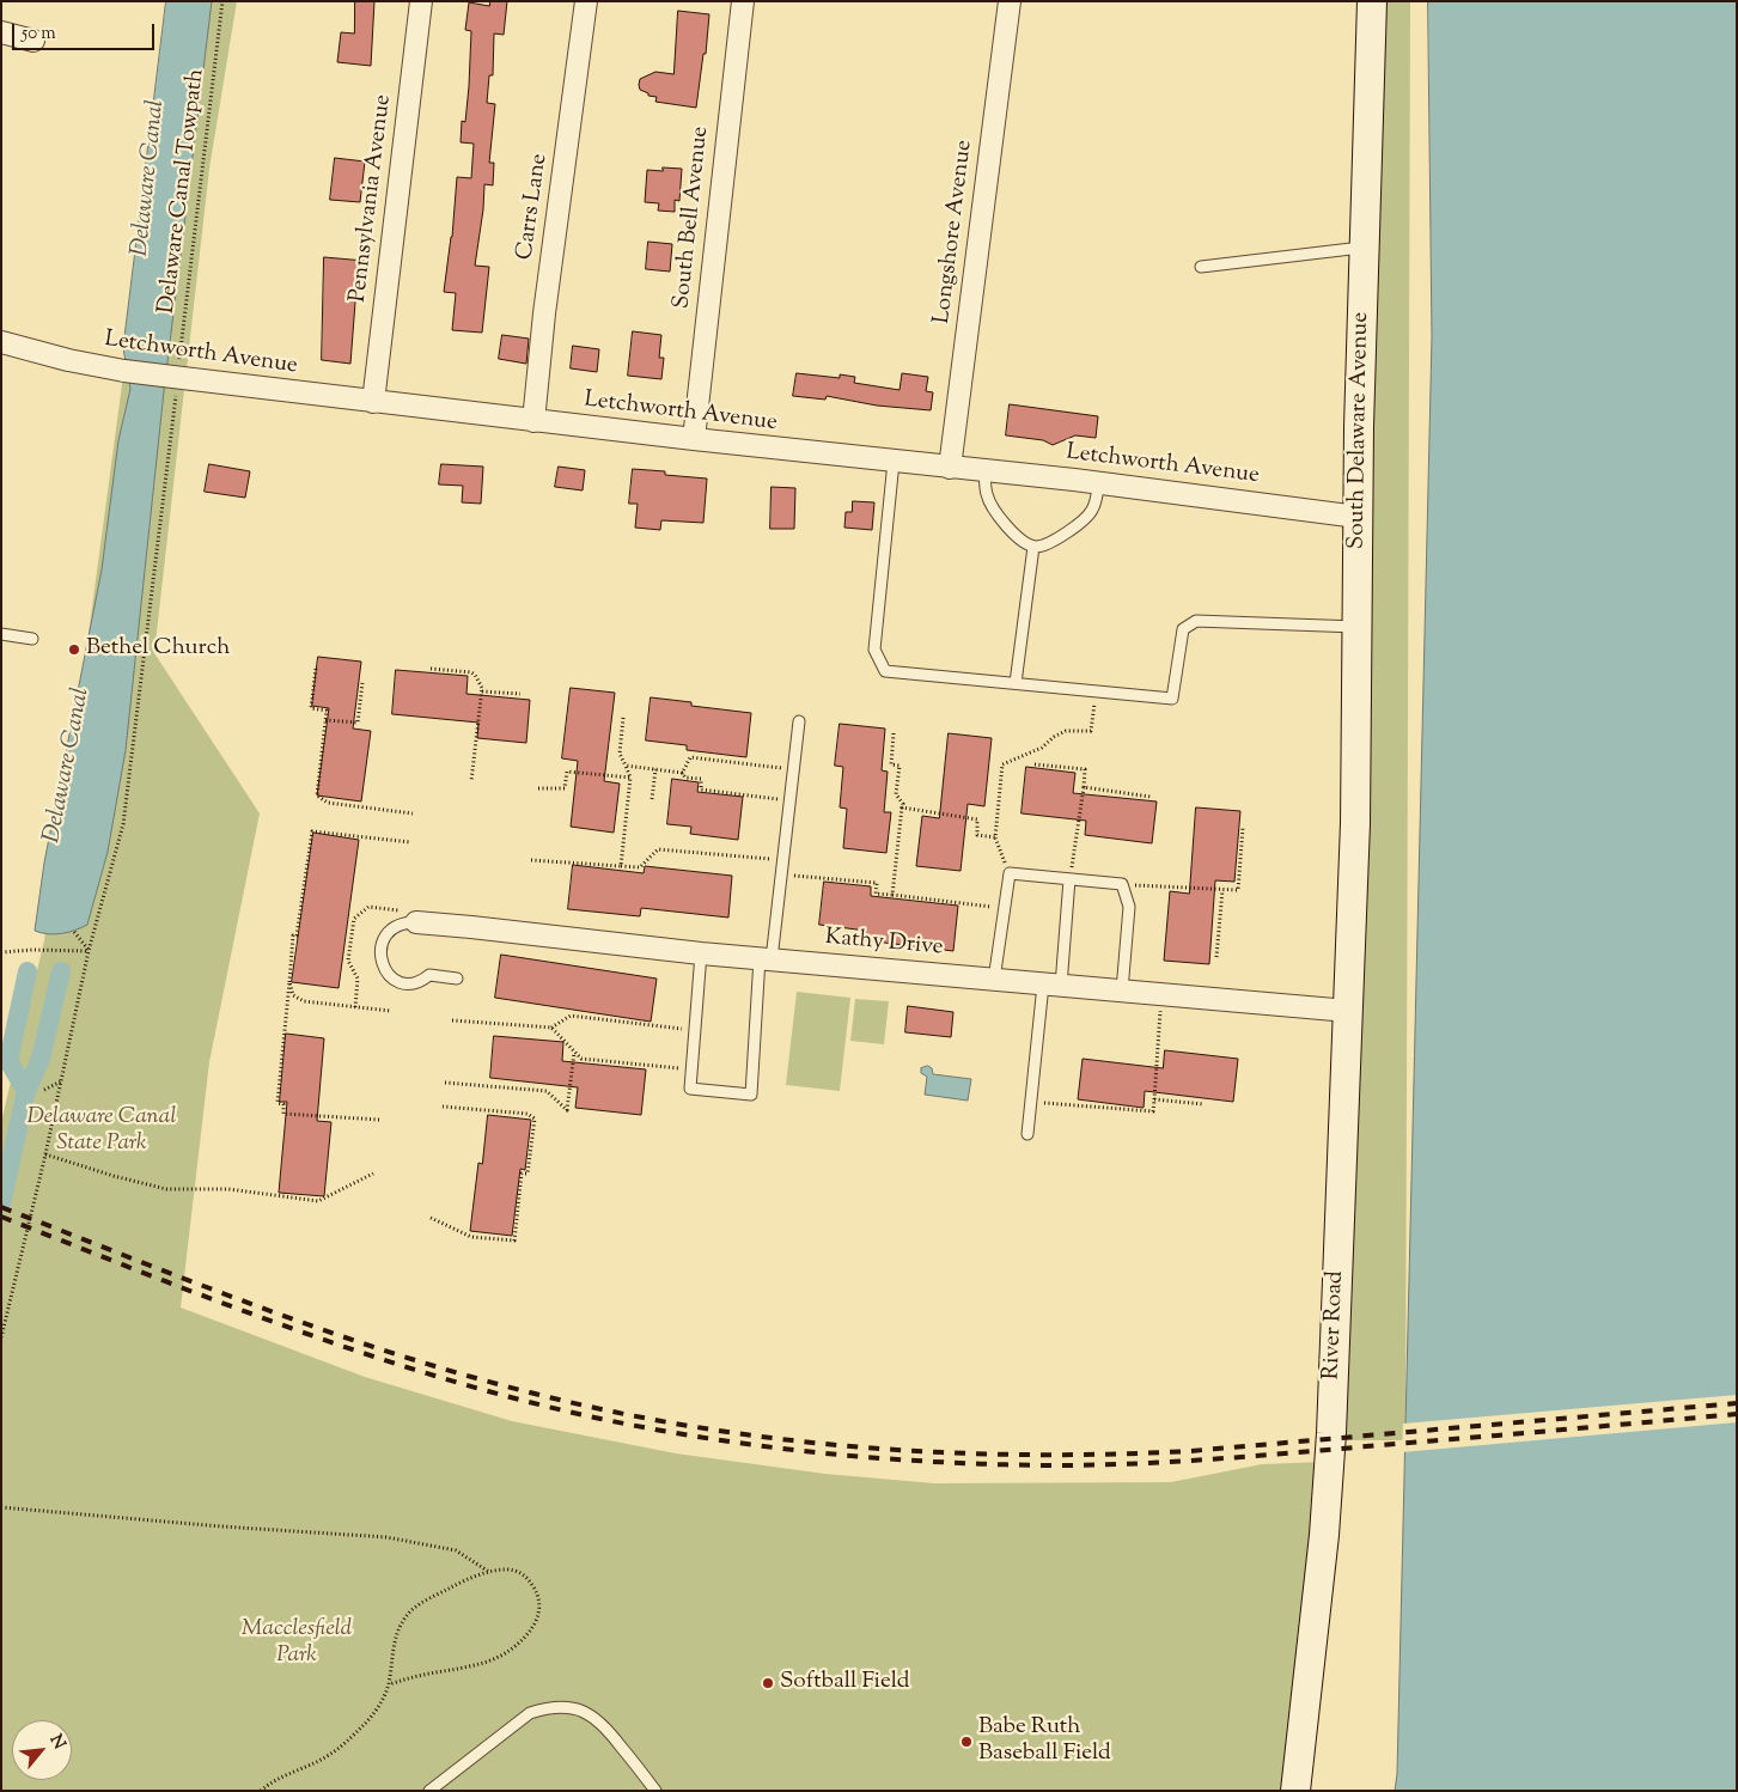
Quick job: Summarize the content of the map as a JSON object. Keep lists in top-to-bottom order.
{
  "streets": {
    "main road": ["South Delaware Avenue", "River Road"],
    "street": [
      "Pennsylvania Avenue",
      "Carrs Lane",
      "South Bell Avenue",
      "Longshore Avenue",
      "Letchworth Avenue",
      "Kathy Drive"
    ],
    "path": ["Delaware Canal Towpath"]
  },
  "crossings": [
    ["Delaware Canal Towpath", "Letchworth Avenue"],
    ["Pennsylvania Avenue", "Letchworth Avenue"],
    ["Carrs Lane", "Letchworth Avenue"],
    ["South Bell Avenue", "Letchworth Avenue"],
    ["Longshore Avenue", "Letchworth Avenue"],
    ["Letchworth Avenue", "South Delaware Avenue"],
    ["South Delaware Avenue", "River Road"],
    ["Kathy Drive", "River Road"]
  ],
  "water": ["Delaware Canal"],
  "parks": ["Delaware Canal State Park", "Macclesfield Park"],
  "places": ["Bethel Church", "Softball Field", "Babe Ruth Baseball Field"],
  "scale_bar": "50 m",
  "north": "top right"
}
